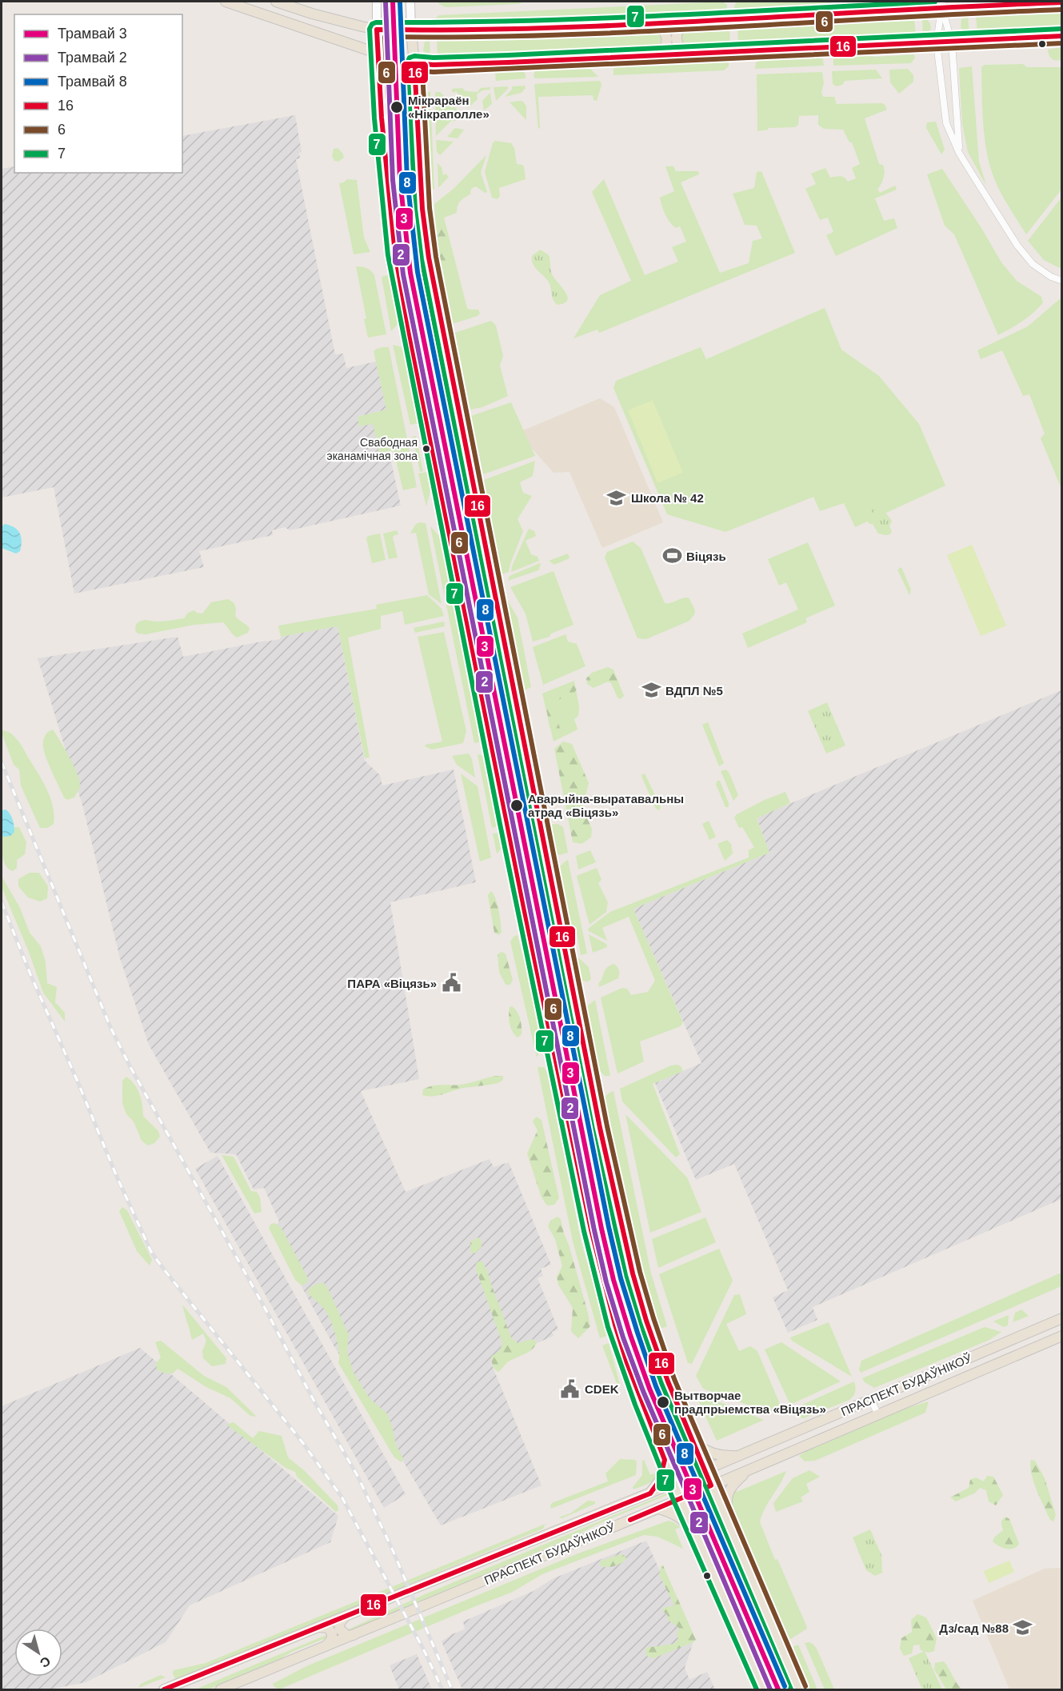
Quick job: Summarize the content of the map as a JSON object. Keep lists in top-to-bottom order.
{
  "streets": {
    "main road": ["ПРАСПЕКТ БУДАЎНІКОЎ"]
  },
  "places": {
    "other": [
      "Мікрараён «Нікраполле»",
      "Свабодная эканамічная зона",
      "Аварыйна-выратавальны атрад «Віцязь»",
      "Вытворчае прадпрыемства «Віцязь»"
    ],
    "school or university": ["Школа № 42", "ВДПЛ №5", "Дз/сад №88"],
    "sports": ["Віцязь"],
    "public building": ["ПАРА «Віцязь»", "CDEK"]
  },
  "lines": [
    "tram line 3",
    "tram line 2",
    "tram line 8",
    "transit line 7",
    "transit line 16",
    "transit line 6"
  ],
  "legend": [
    "Трамвай 3",
    "Трамвай 2",
    "Трамвай 8",
    "16",
    "6",
    "7"
  ],
  "north": "bottom right"
}
